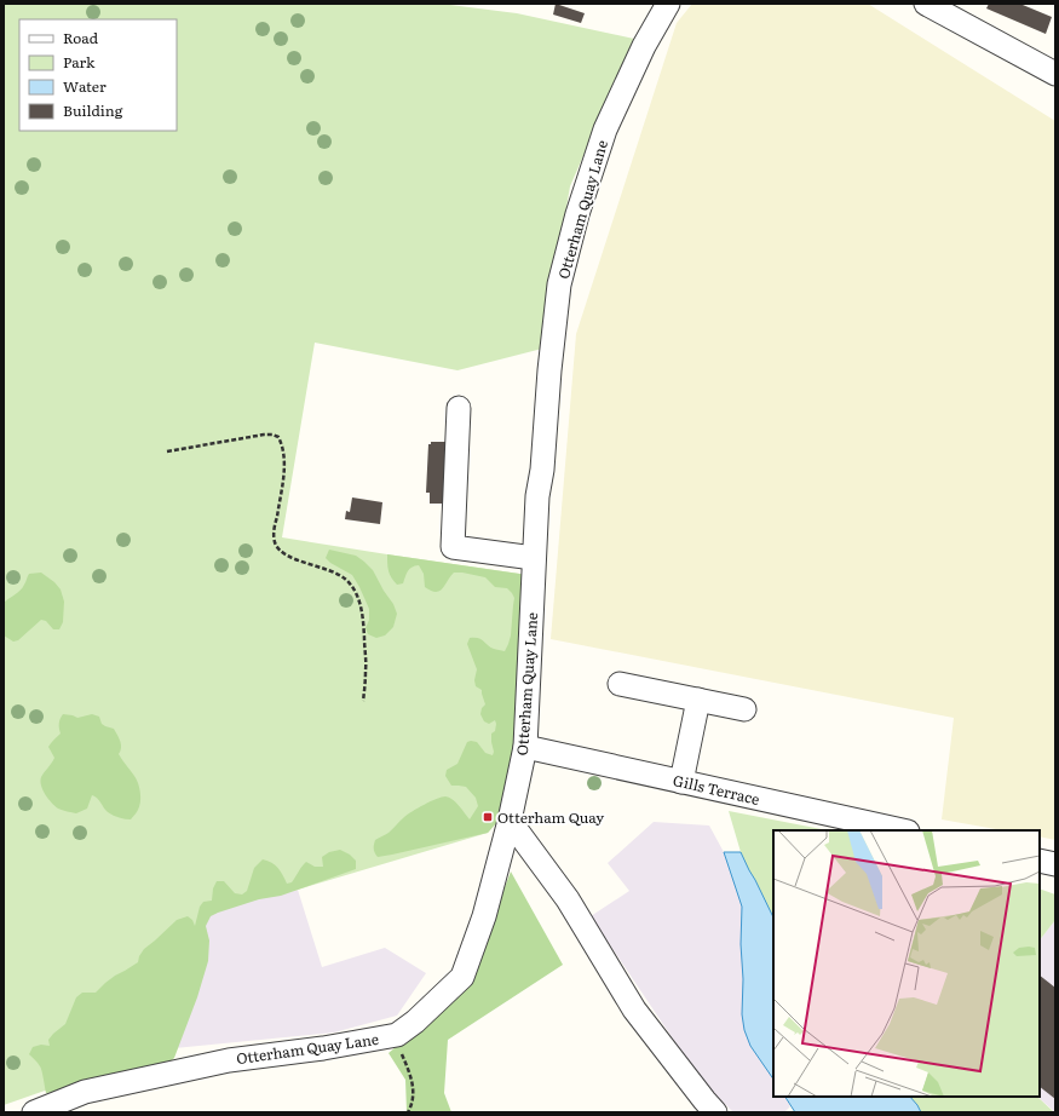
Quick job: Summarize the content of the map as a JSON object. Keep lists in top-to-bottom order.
{
  "streets": {
    "street": ["Otterham Quay Lane", "Gills Terrace"]
  },
  "crossings": [
    ["Otterham Quay Lane", "Gills Terrace"]
  ],
  "places": {
    "transit": ["Otterham Quay"]
  },
  "legend": [
    "Road",
    "Park",
    "Water",
    "Building"
  ]
}
